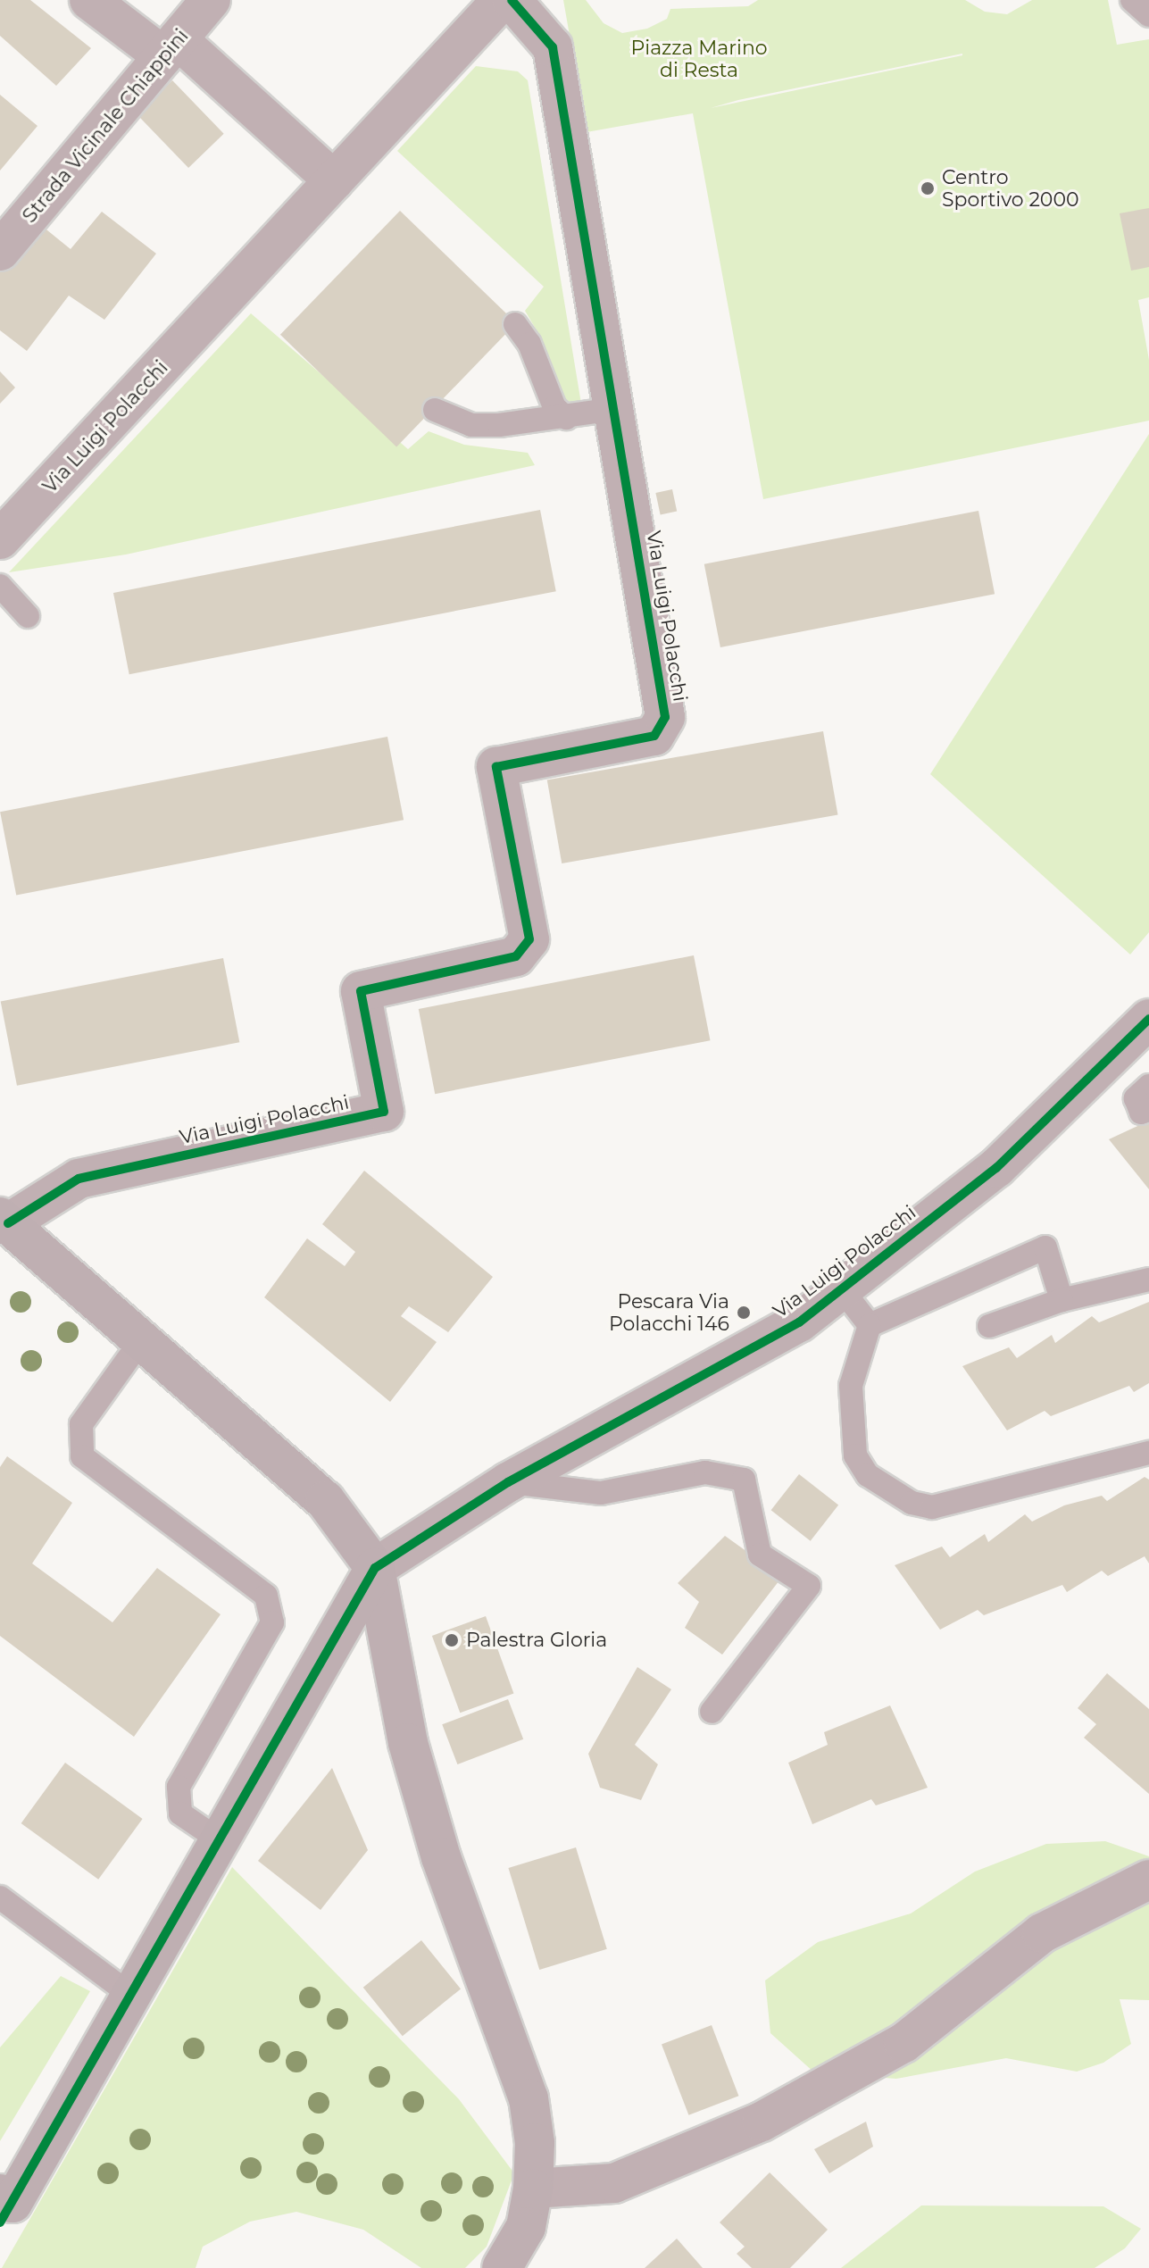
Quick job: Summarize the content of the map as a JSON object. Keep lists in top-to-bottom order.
{
  "streets": {
    "street": ["Strada Vicinale Chiappini", "Via Luigi Polacchi"]
  },
  "parks": ["Piazza Marino di Resta"],
  "places": ["Centro Sportivo 2000", "Pescara Via Polacchi 146", "Palestra Gloria"]
}
